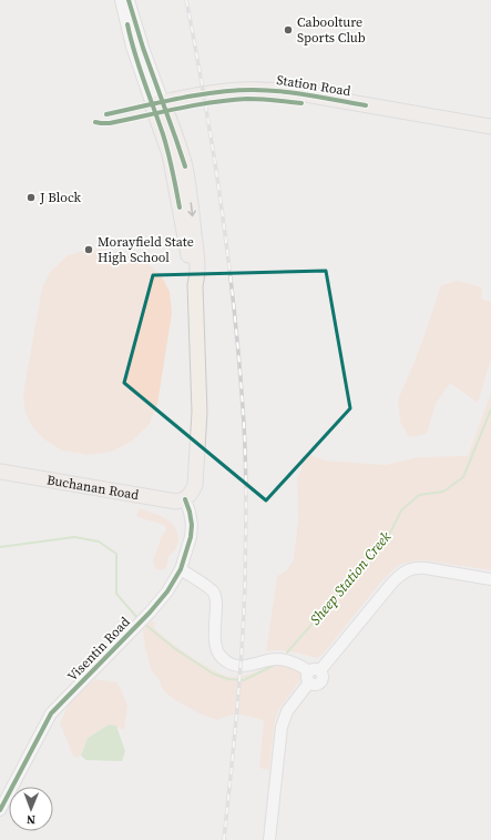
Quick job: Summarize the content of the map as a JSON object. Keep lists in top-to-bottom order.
{
  "streets": {
    "main road": ["Station Road", "Buchanan Road"],
    "street": ["Visentin Road"]
  },
  "crossings": [
    ["Buchanan Road", "Visentin Road"]
  ],
  "water": ["Sheep Station Creek"],
  "places": ["Caboolture Sports Club", "J Block", "Morayfield State High School"],
  "north": "bottom"
}
